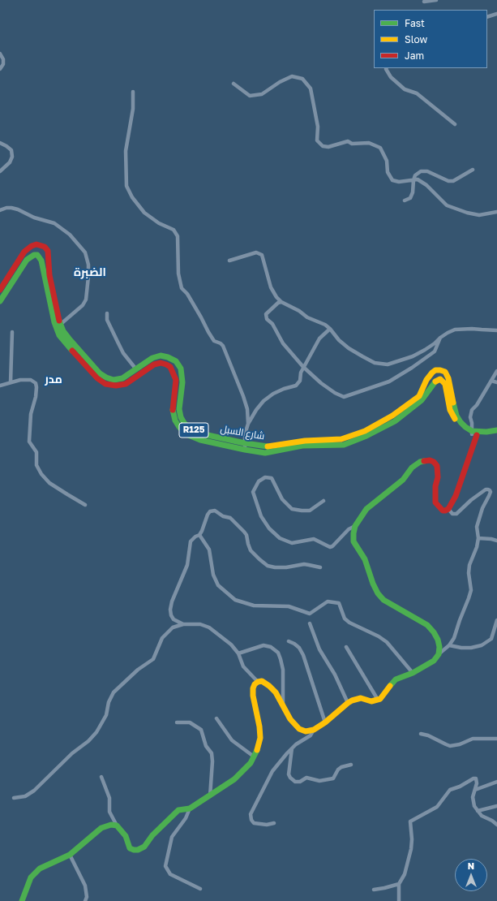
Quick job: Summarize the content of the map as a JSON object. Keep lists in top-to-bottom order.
{
  "streets": {
    "main road": ["R125", "شارع السبل"]
  },
  "districts": ["الضبرة", "مدر"],
  "legend": ["Fast", "Slow", "Jam"],
  "north": "top"
}
